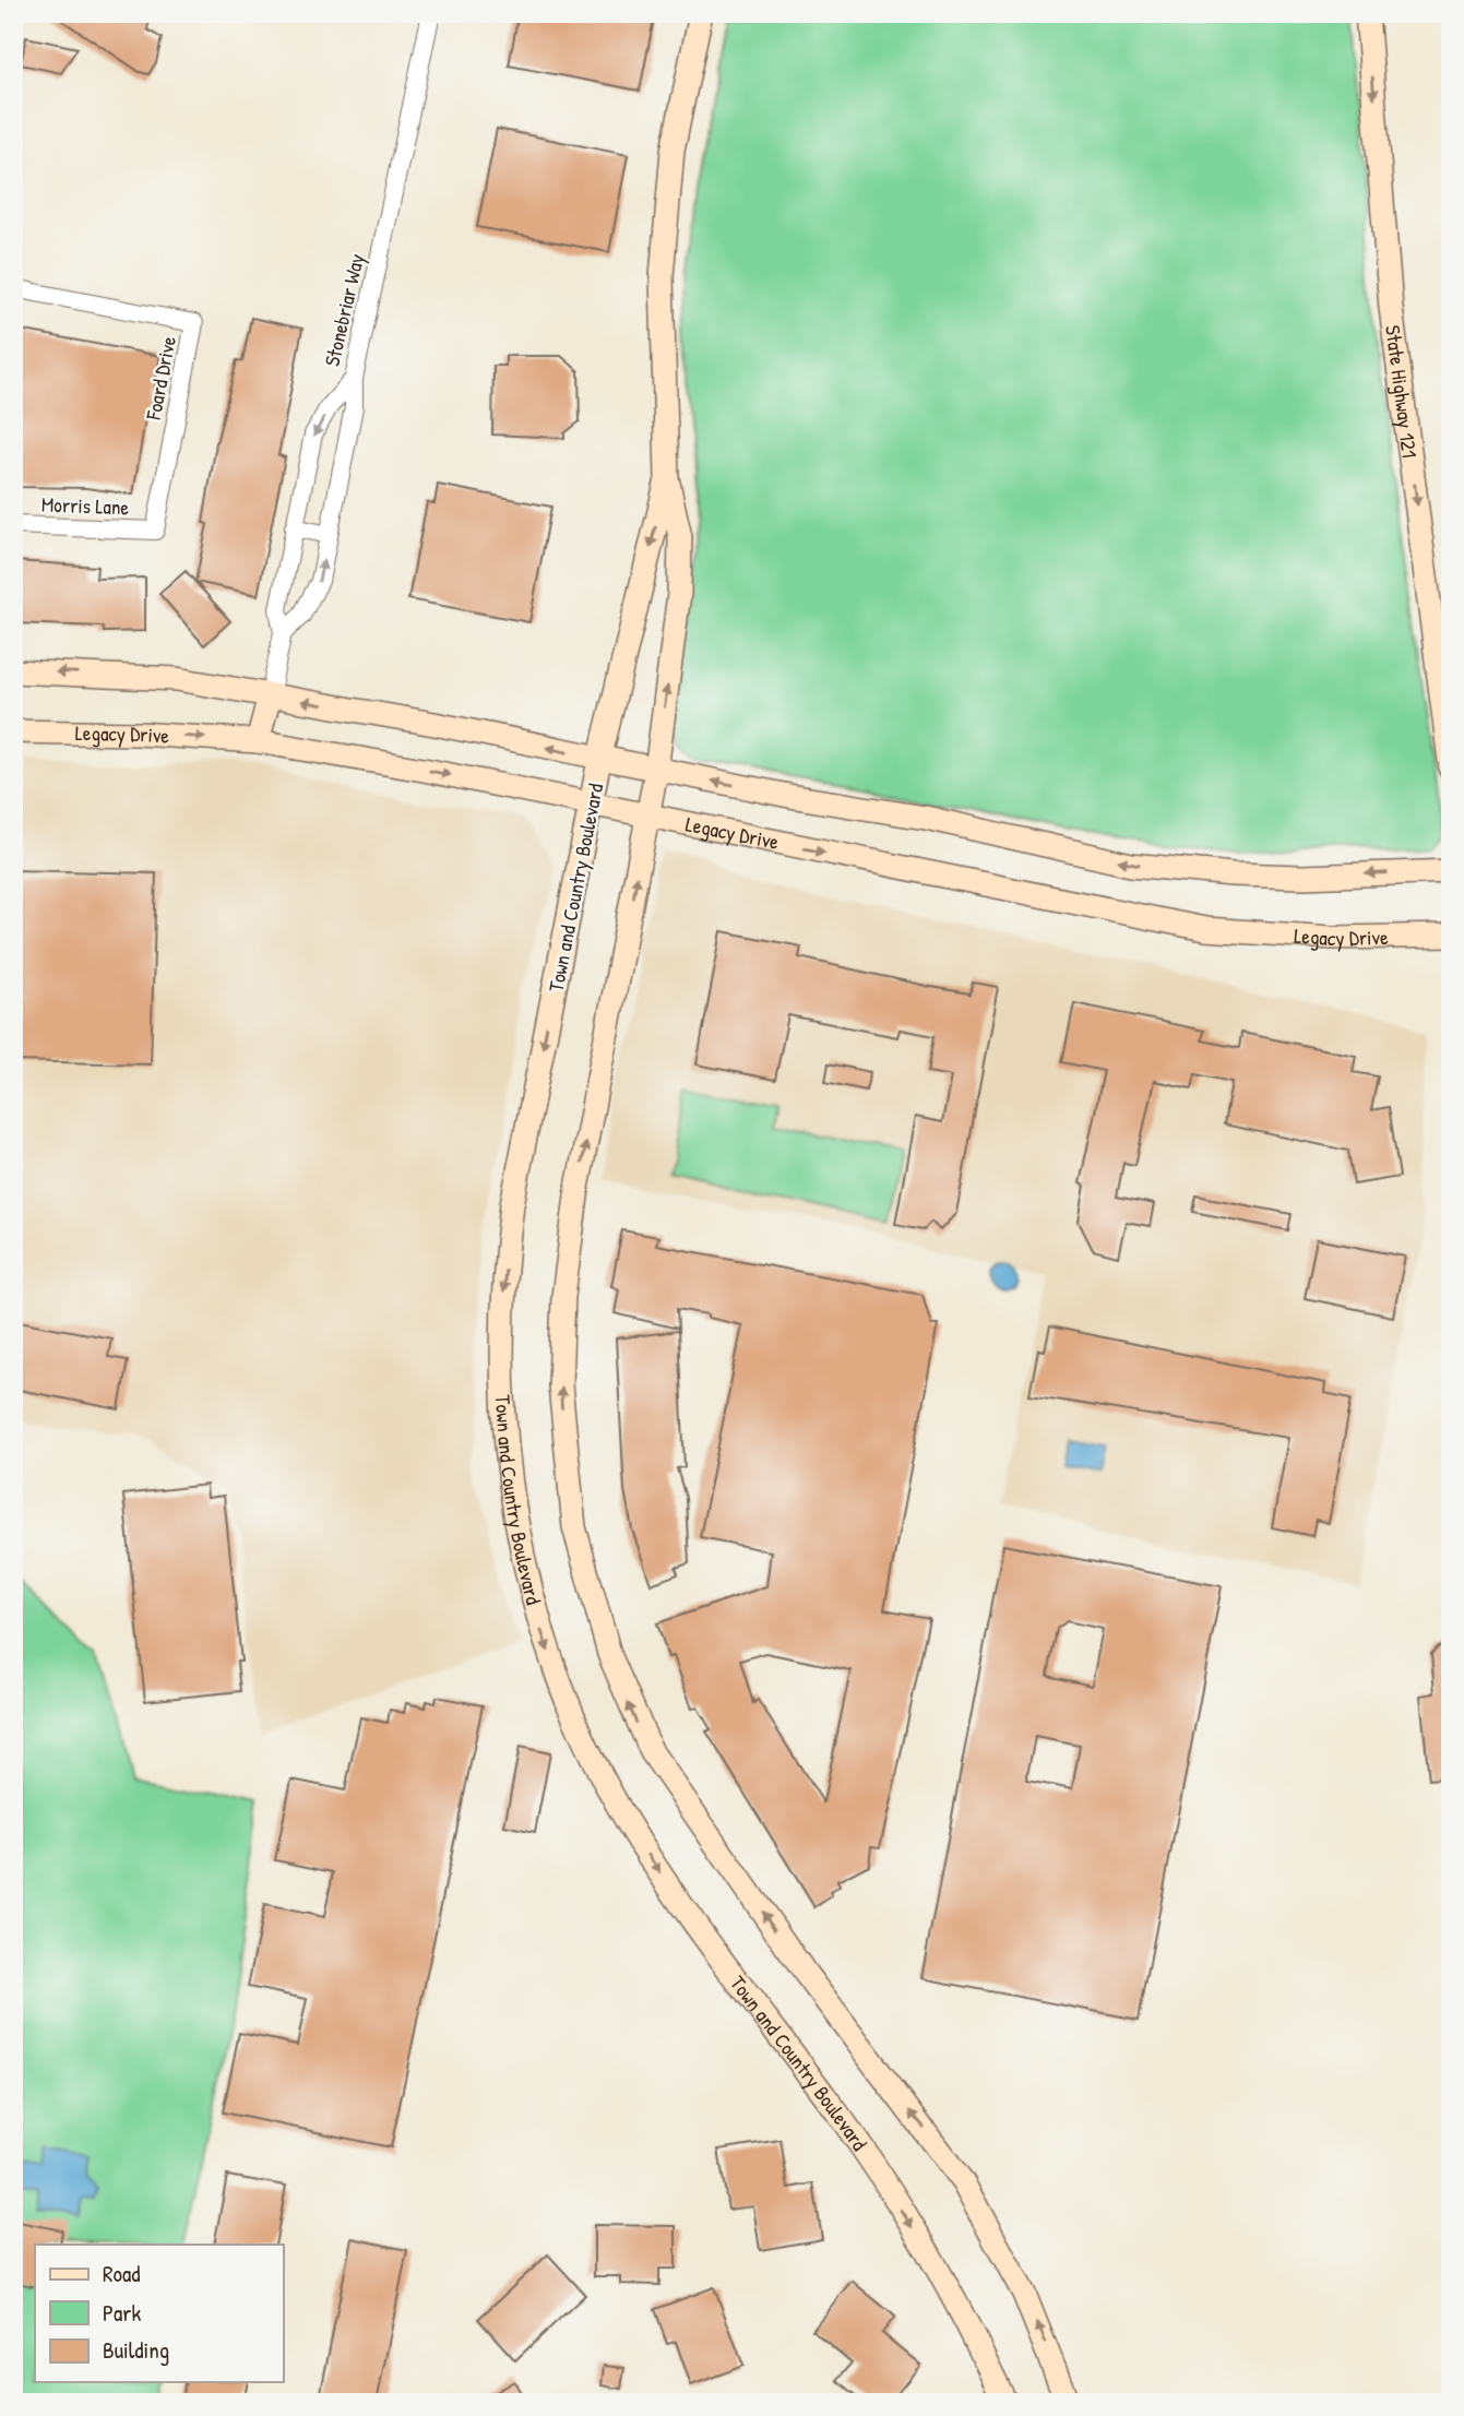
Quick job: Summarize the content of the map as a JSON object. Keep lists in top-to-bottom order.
{
  "streets": {
    "main road": ["State Highway 121", "Legacy Drive", "Town and Country Boulevard"],
    "street": ["Stonebriar Way", "Foard Drive", "Morris Lane"]
  },
  "crossings": [
    ["Foard Drive", "Morris Lane"],
    ["Legacy Drive", "Town and Country Boulevard"]
  ],
  "one_way": ["State Highway 121"],
  "legend": ["Road", "Park", "Building"]
}
